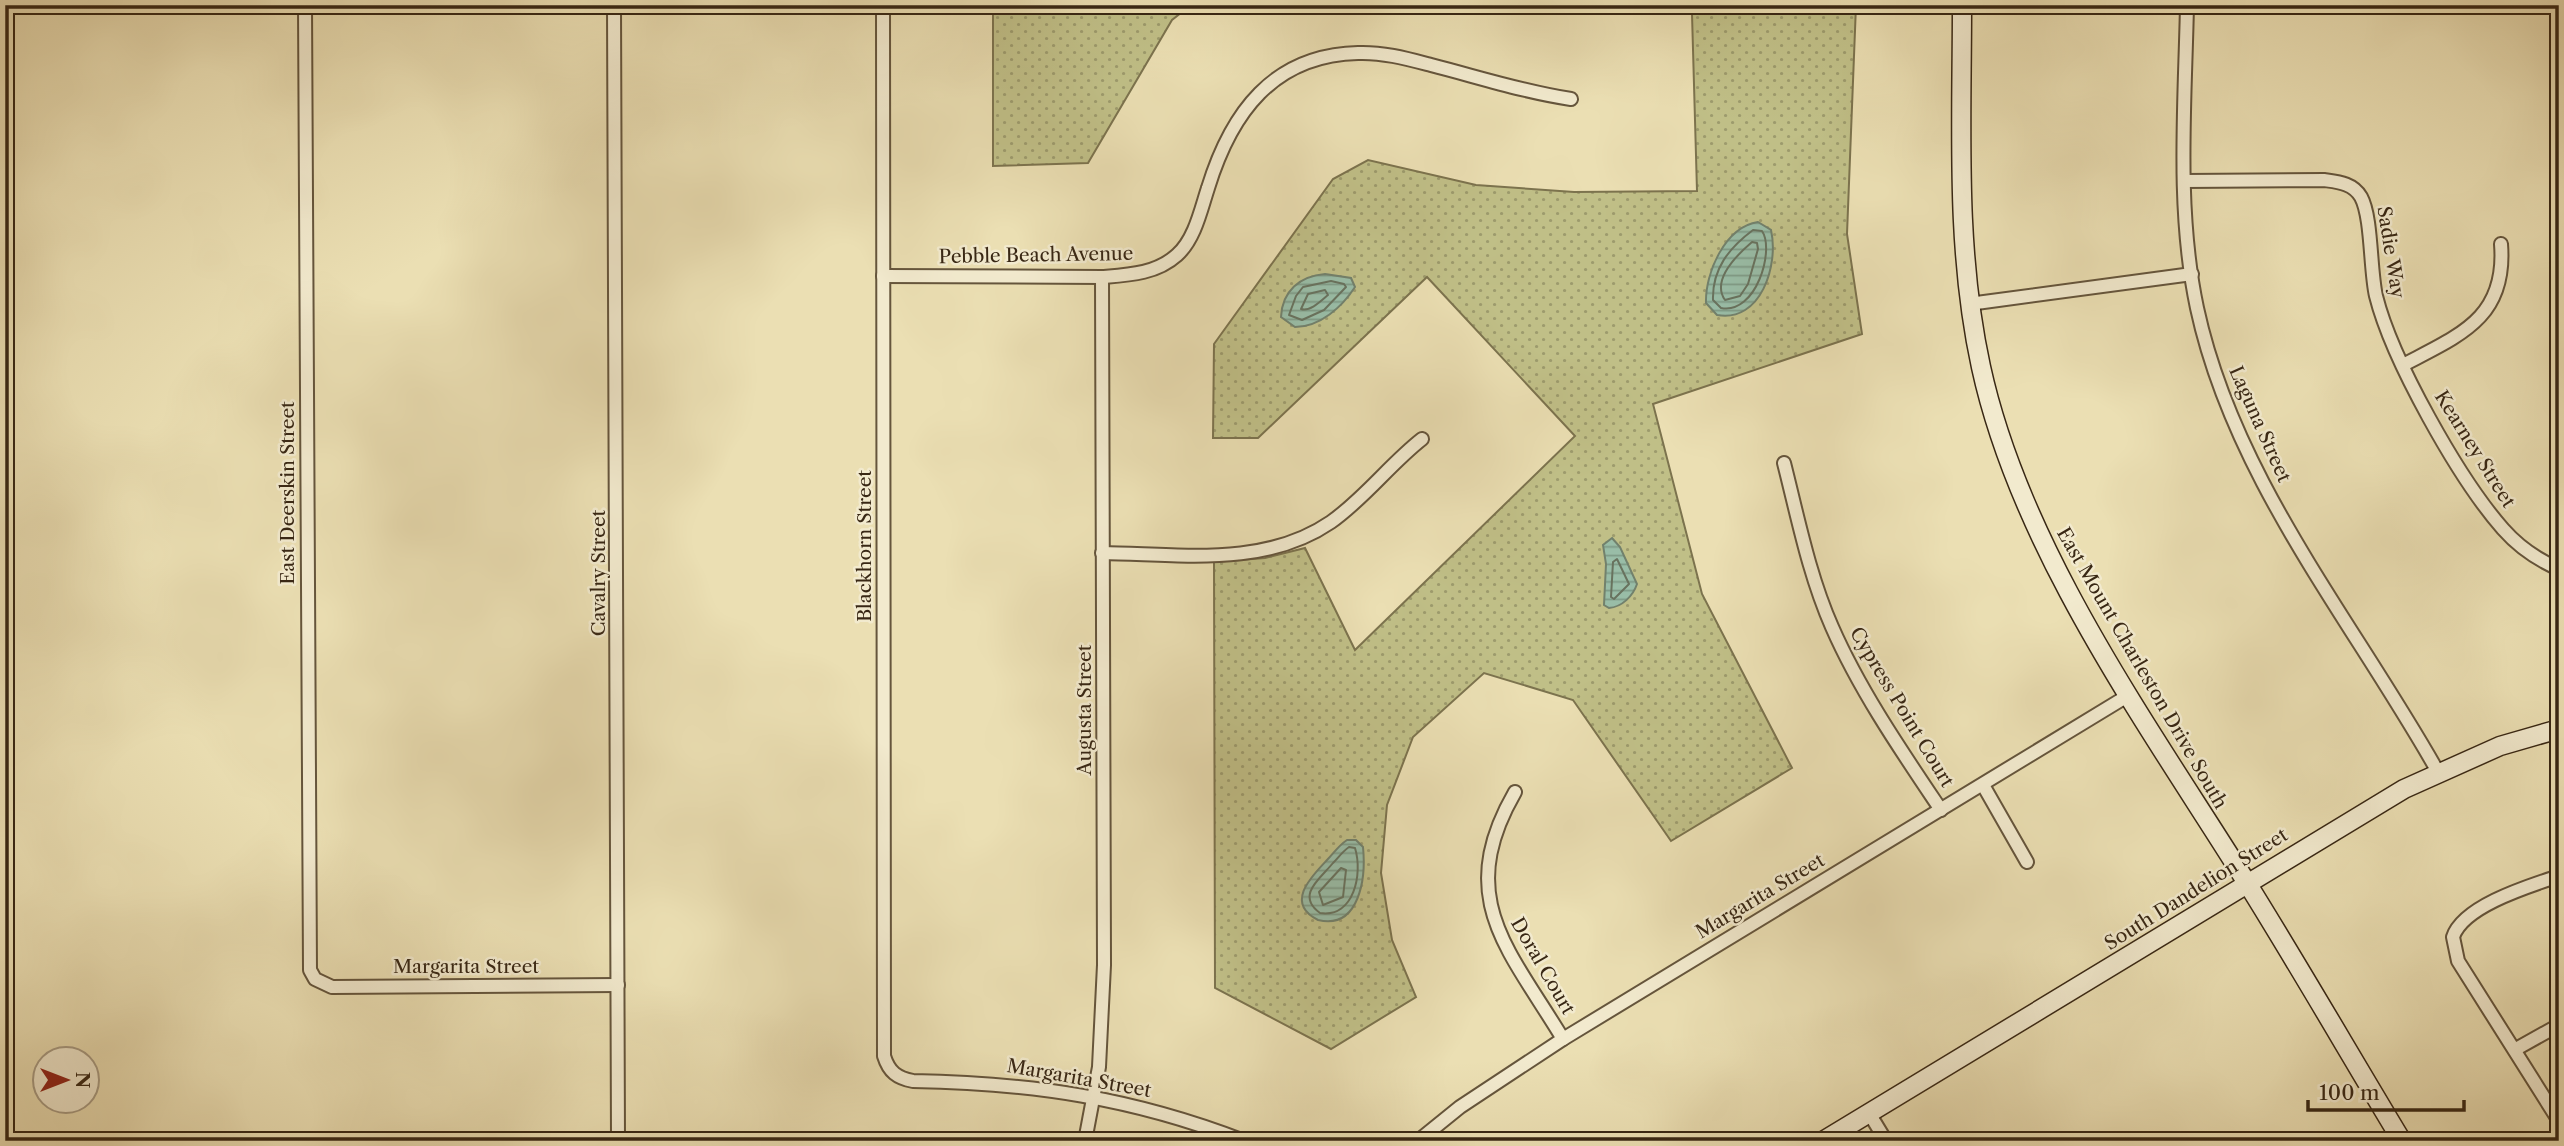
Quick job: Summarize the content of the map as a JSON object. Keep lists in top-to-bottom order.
{
  "streets": {
    "street": [
      "Sadie Way",
      "Pebble Beach Avenue",
      "Laguna Street",
      "Kearney Street",
      "East Deerskin Street",
      "Blackhorn Street",
      "Cavalry Street",
      "East Mount Charleston Drive South",
      "Cypress Point Court",
      "Augusta Street",
      "South Dandelion Street",
      "Margarita Street",
      "Doral Court"
    ]
  },
  "crossings": [
    ["Sadie Way", "Laguna Street"],
    ["Sadie Way", "Kearney Street"],
    ["Pebble Beach Avenue", "Blackhorn Street"],
    ["Pebble Beach Avenue", "Augusta Street"],
    ["Laguna Street", "South Dandelion Street"],
    ["East Deerskin Street", "Margarita Street"],
    ["Blackhorn Street", "Margarita Street"],
    ["Cavalry Street", "Margarita Street"],
    ["East Mount Charleston Drive South", "South Dandelion Street"],
    ["East Mount Charleston Drive South", "Margarita Street"],
    ["Cypress Point Court", "Margarita Street"],
    ["Augusta Street", "Margarita Street"],
    ["Margarita Street", "Doral Court"]
  ],
  "scale_bar": "100 m",
  "north": "right"
}
